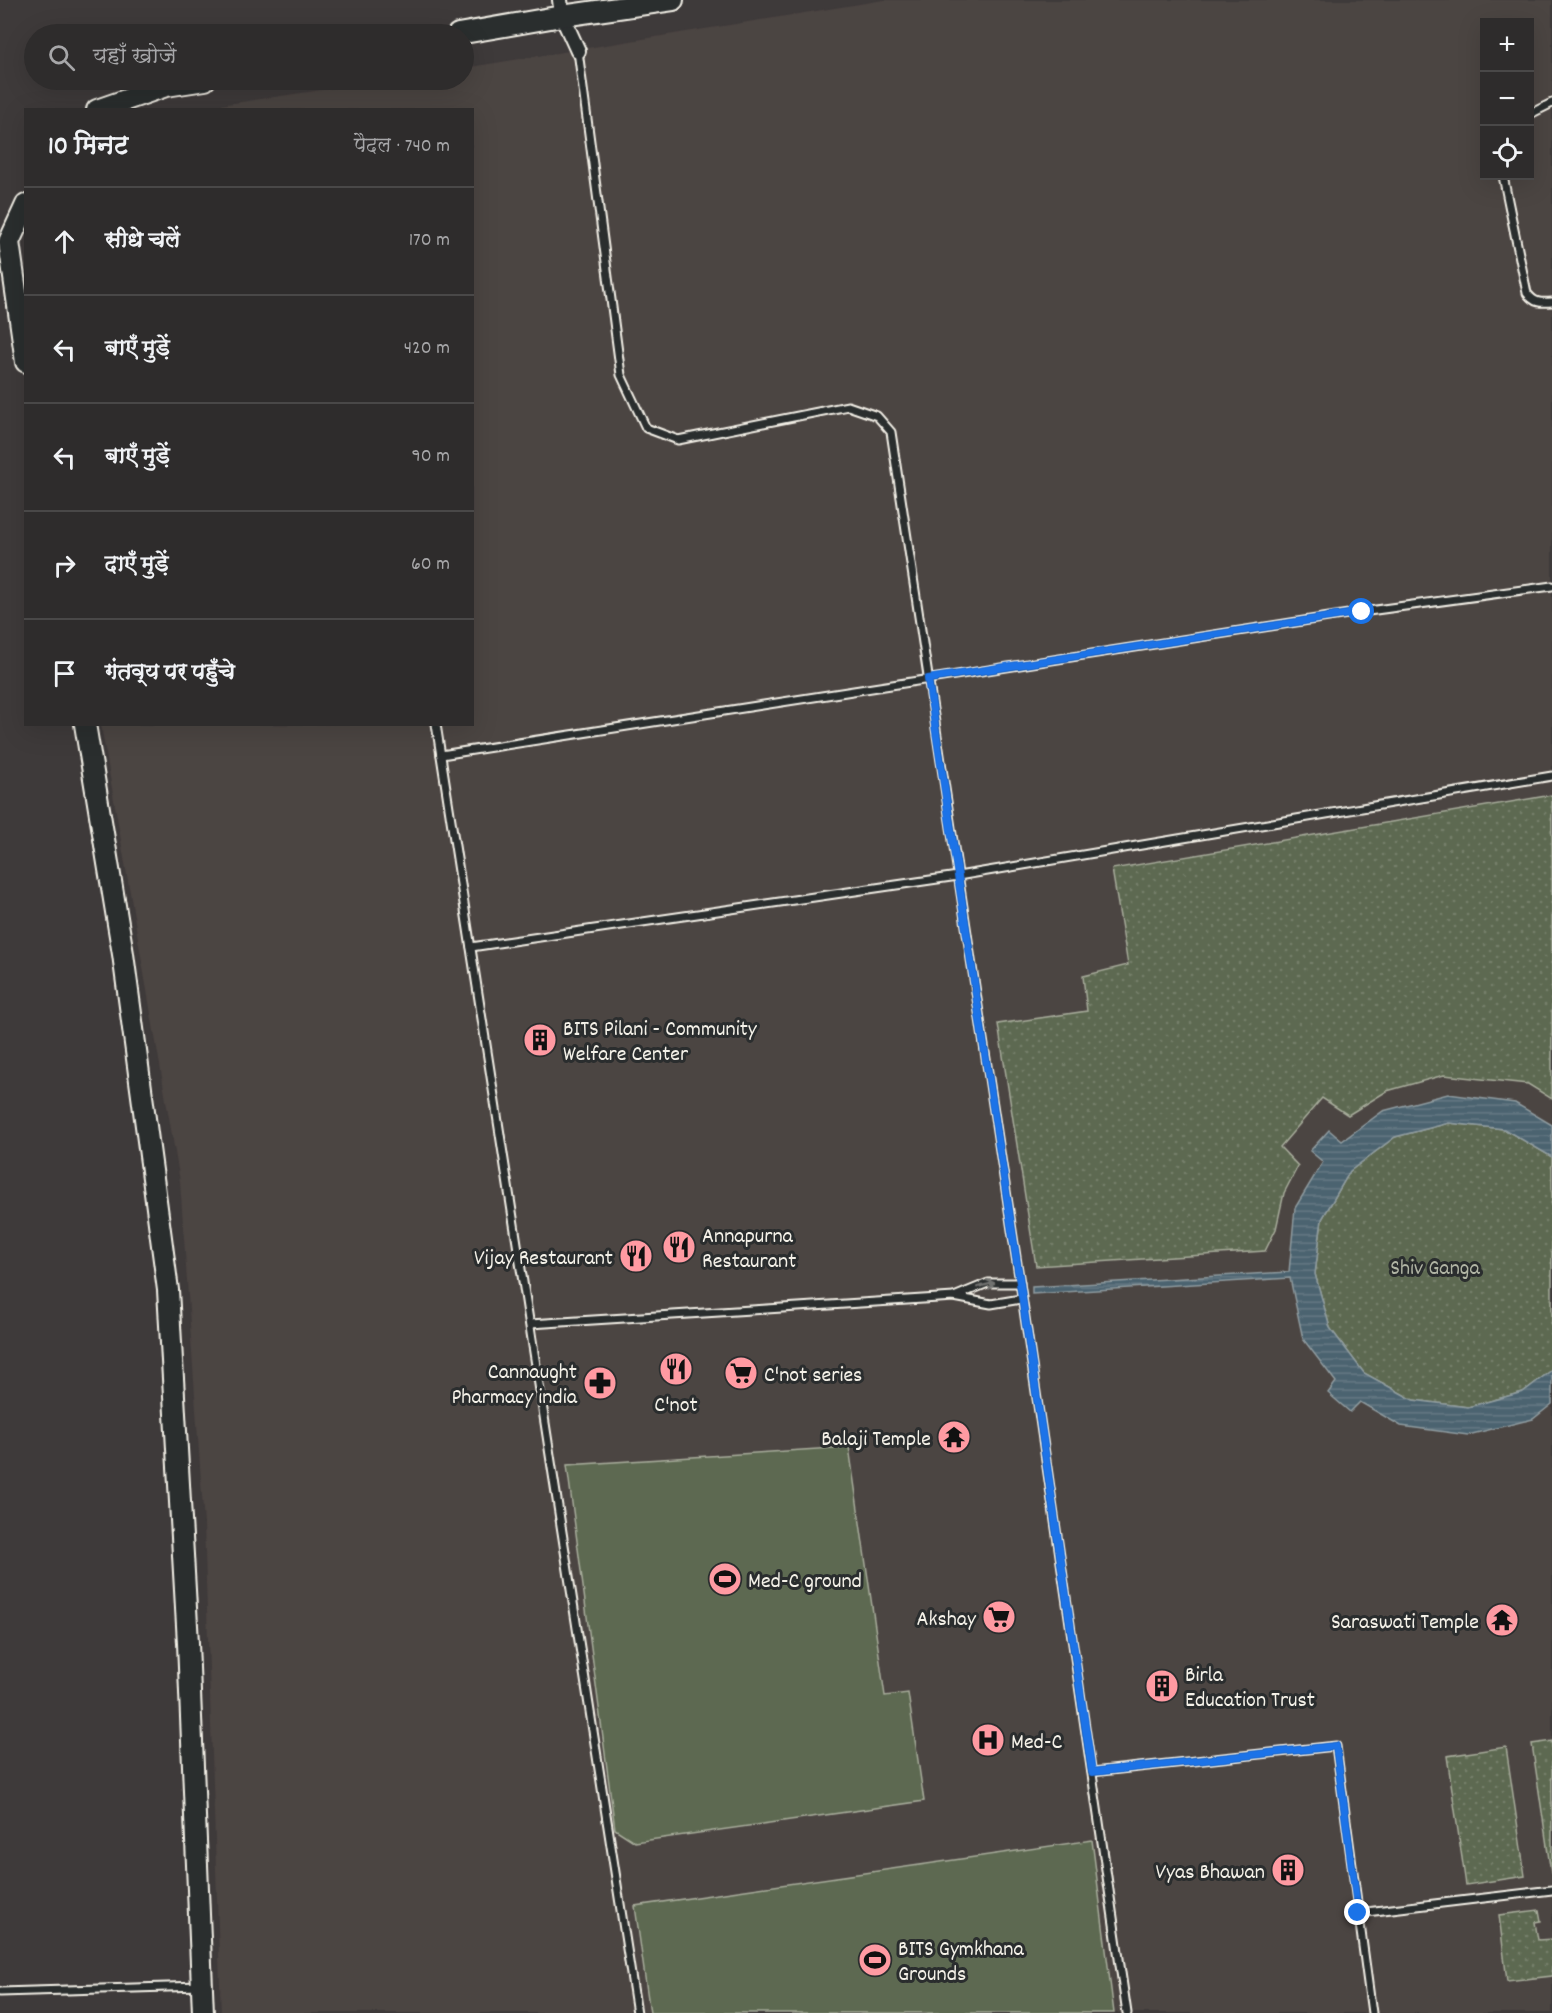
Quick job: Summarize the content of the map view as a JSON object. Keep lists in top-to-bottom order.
{
  "parks": ["Shiv Ganga"],
  "places": {
    "building": ["BITS Pilani - Community Welfare Center", "Birla Education Trust", "Vyas Bhawan"],
    "restaurant": ["Annapurna Restaurant", "Vijay Restaurant", "C'not"],
    "supermarket": ["C'not series", "Akshay"],
    "pharmacy": ["Cannaught Pharmacy india"],
    "temple": ["Balaji Temple", "Saraswati Temple"],
    "sports": ["Med-C ground", "BITS Gymkhana Grounds"],
    "hospital": ["Med-C"]
  },
  "page": {
    "map_buttons": ["+", "−"],
    "search": "यहाँ खोजें",
    "heading": ["10 मिनट", "पैदल · 740 m"],
    "list": [
      ["सीधे चलें", "170 m"],
      ["बाएँ मुड़ें", "420 m"],
      ["बाएँ मुड़ें", "90 m"],
      ["दाएँ मुड़ें", "60 m"],
      "गंतव्य पर पहुँचे"
    ]
  }
}
